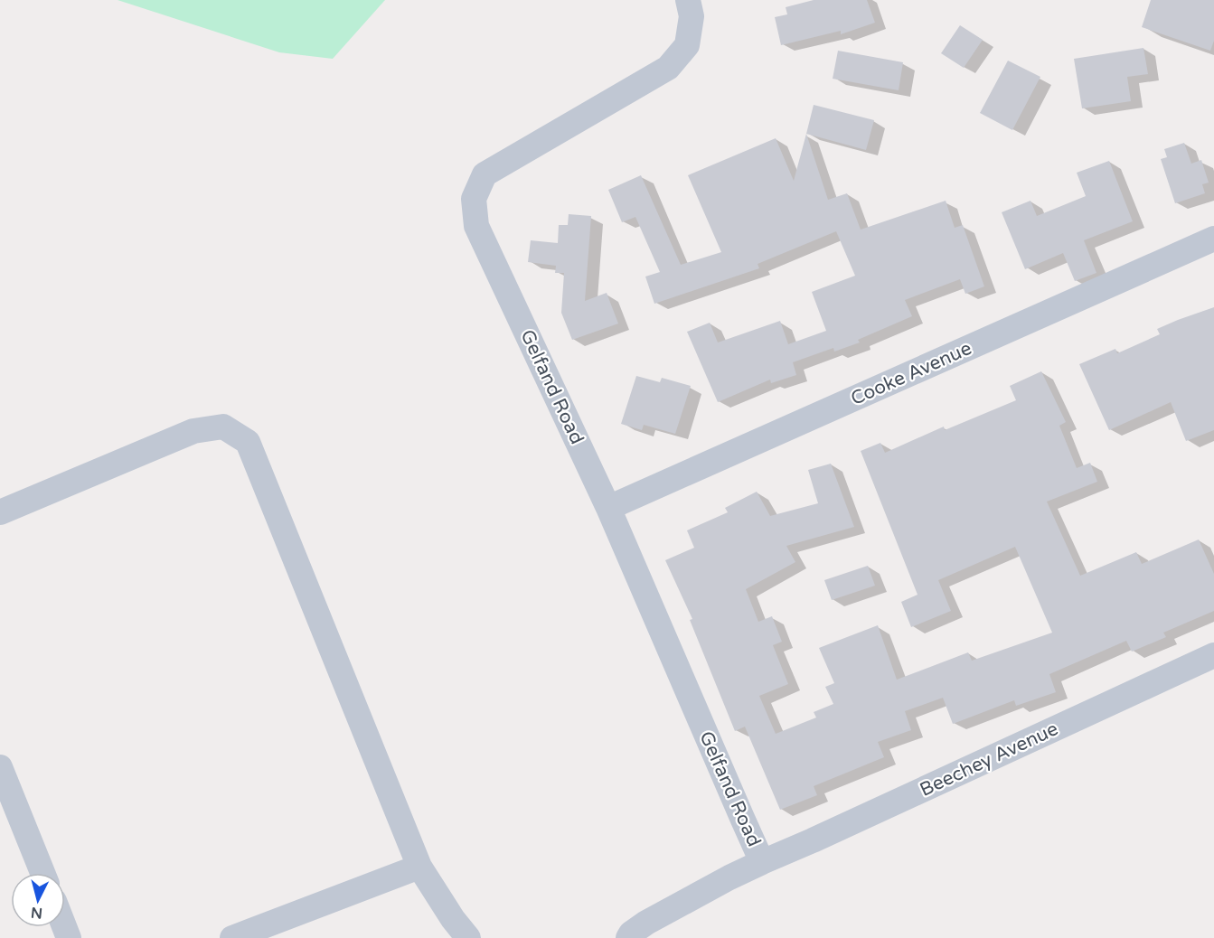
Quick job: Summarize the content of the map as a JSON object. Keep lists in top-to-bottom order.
{
  "streets": {
    "street": ["Cooke Avenue", "Gelfand Road", "Beechey Avenue"]
  },
  "crossings": [
    ["Cooke Avenue", "Gelfand Road"],
    ["Gelfand Road", "Beechey Avenue"]
  ],
  "north": "bottom"
}
